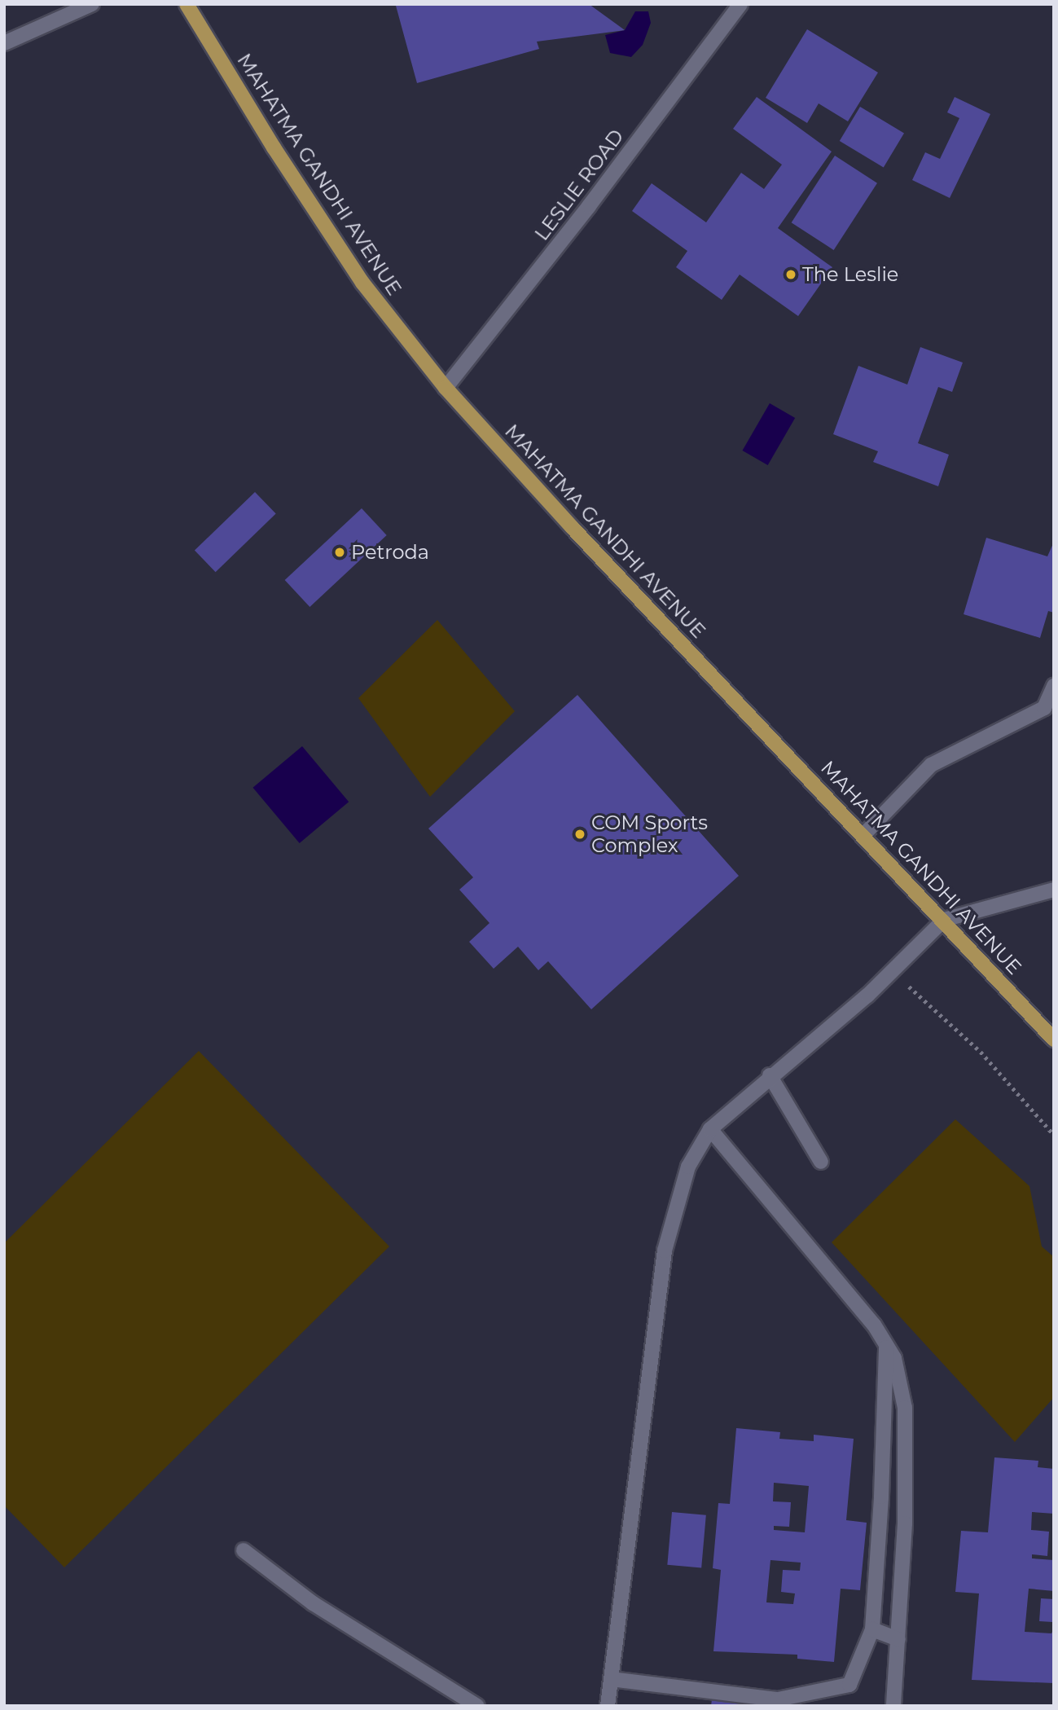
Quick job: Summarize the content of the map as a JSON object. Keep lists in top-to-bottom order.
{
  "streets": {
    "main road": ["MAHATMA GANDHI AVENUE"],
    "street": ["LESLIE ROAD"]
  },
  "crossings": [
    ["MAHATMA GANDHI AVENUE", "LESLIE ROAD"]
  ],
  "places": ["The Leslie", "Petroda", "COM Sports Complex"]
}
